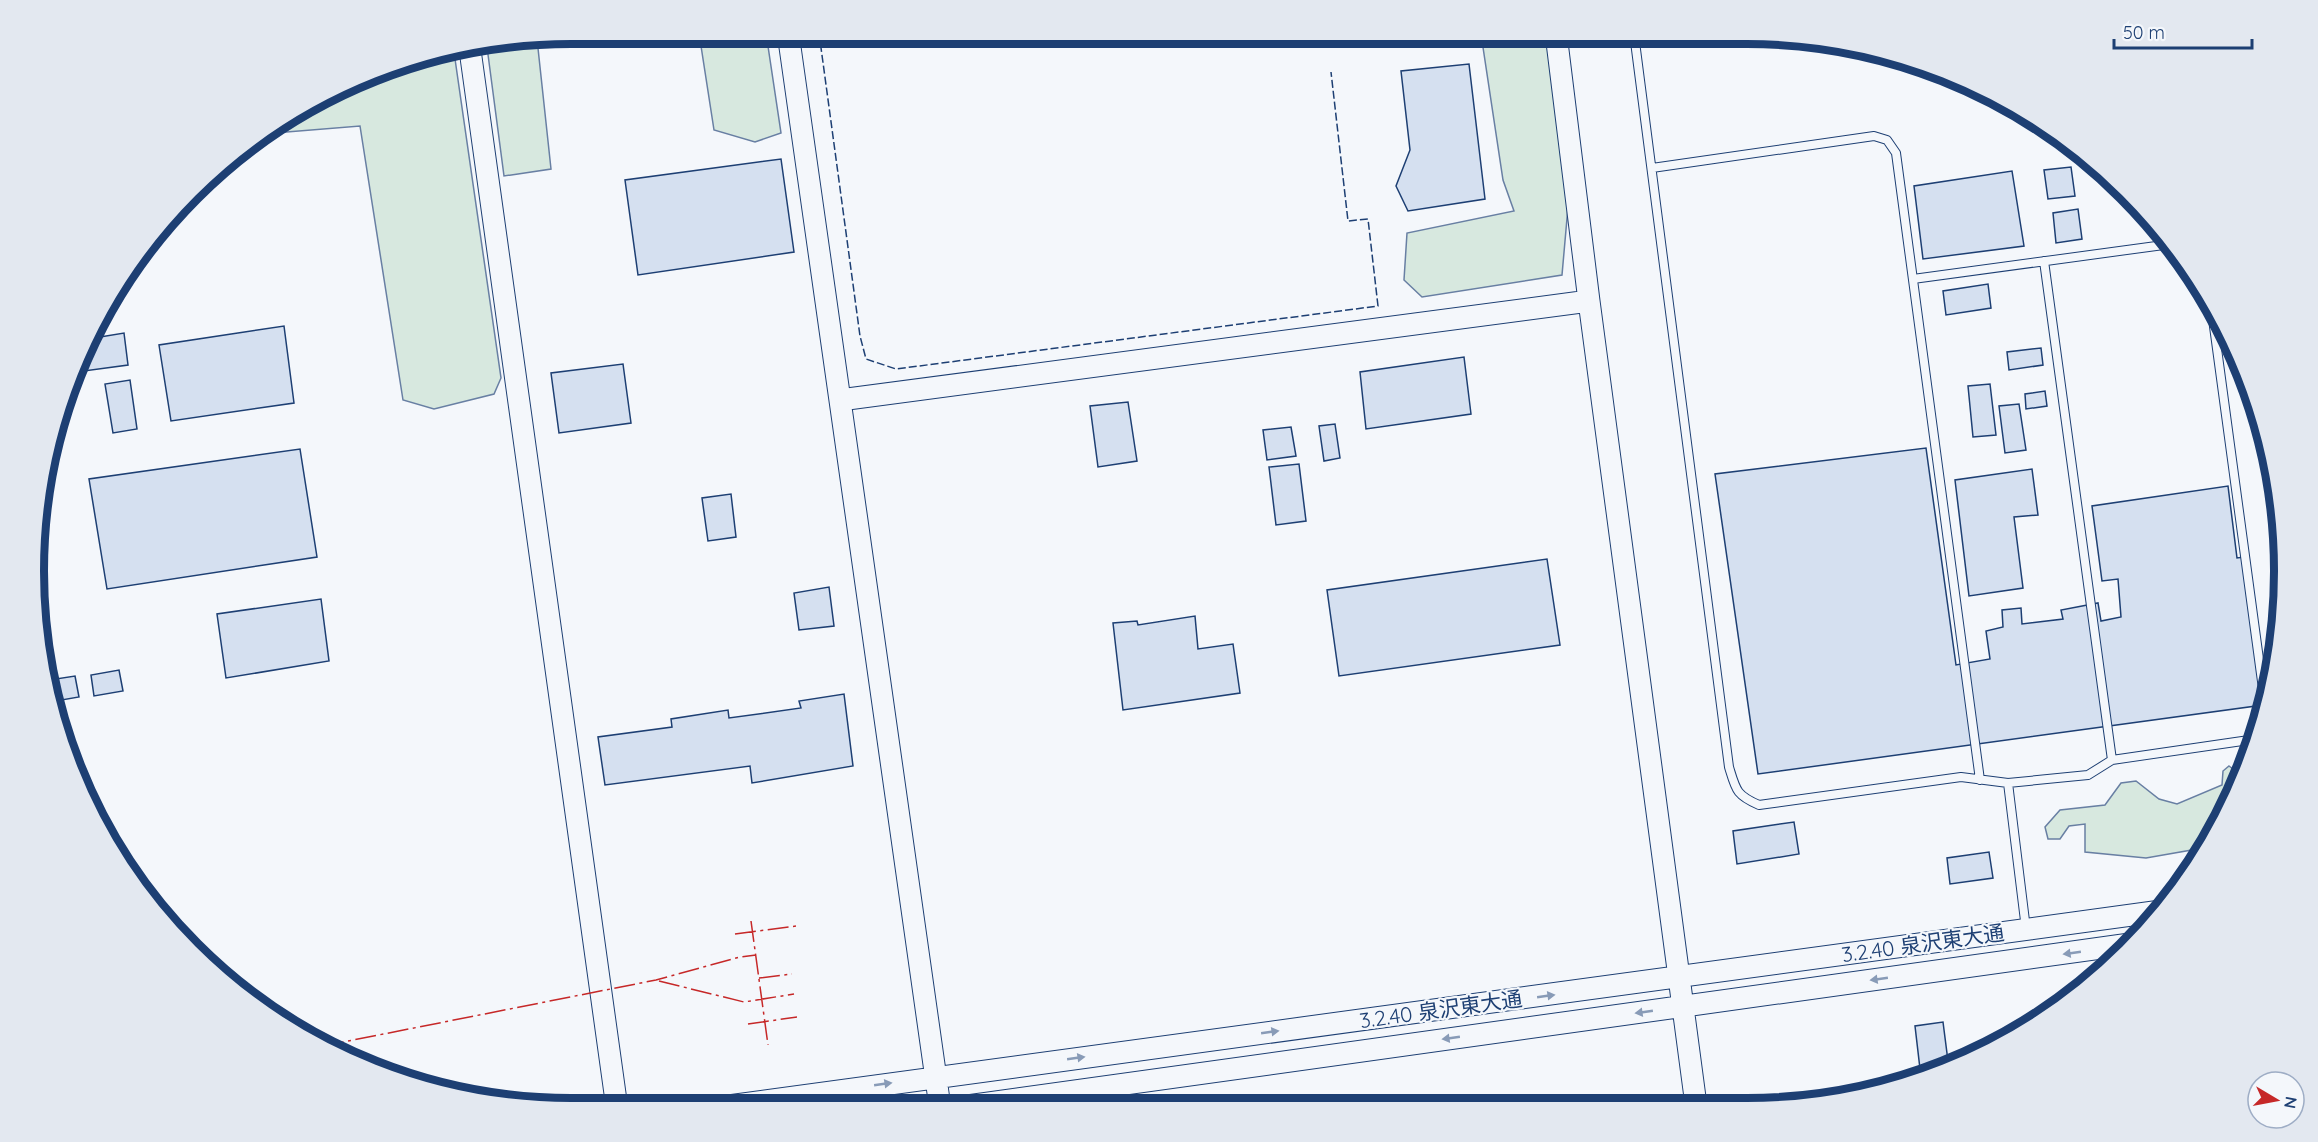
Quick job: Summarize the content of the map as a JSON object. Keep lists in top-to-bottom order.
{
  "streets": {
    "street": ["3.2.40 泉沢東大通"]
  },
  "scale_bar": "50 m",
  "north": "right"
}
